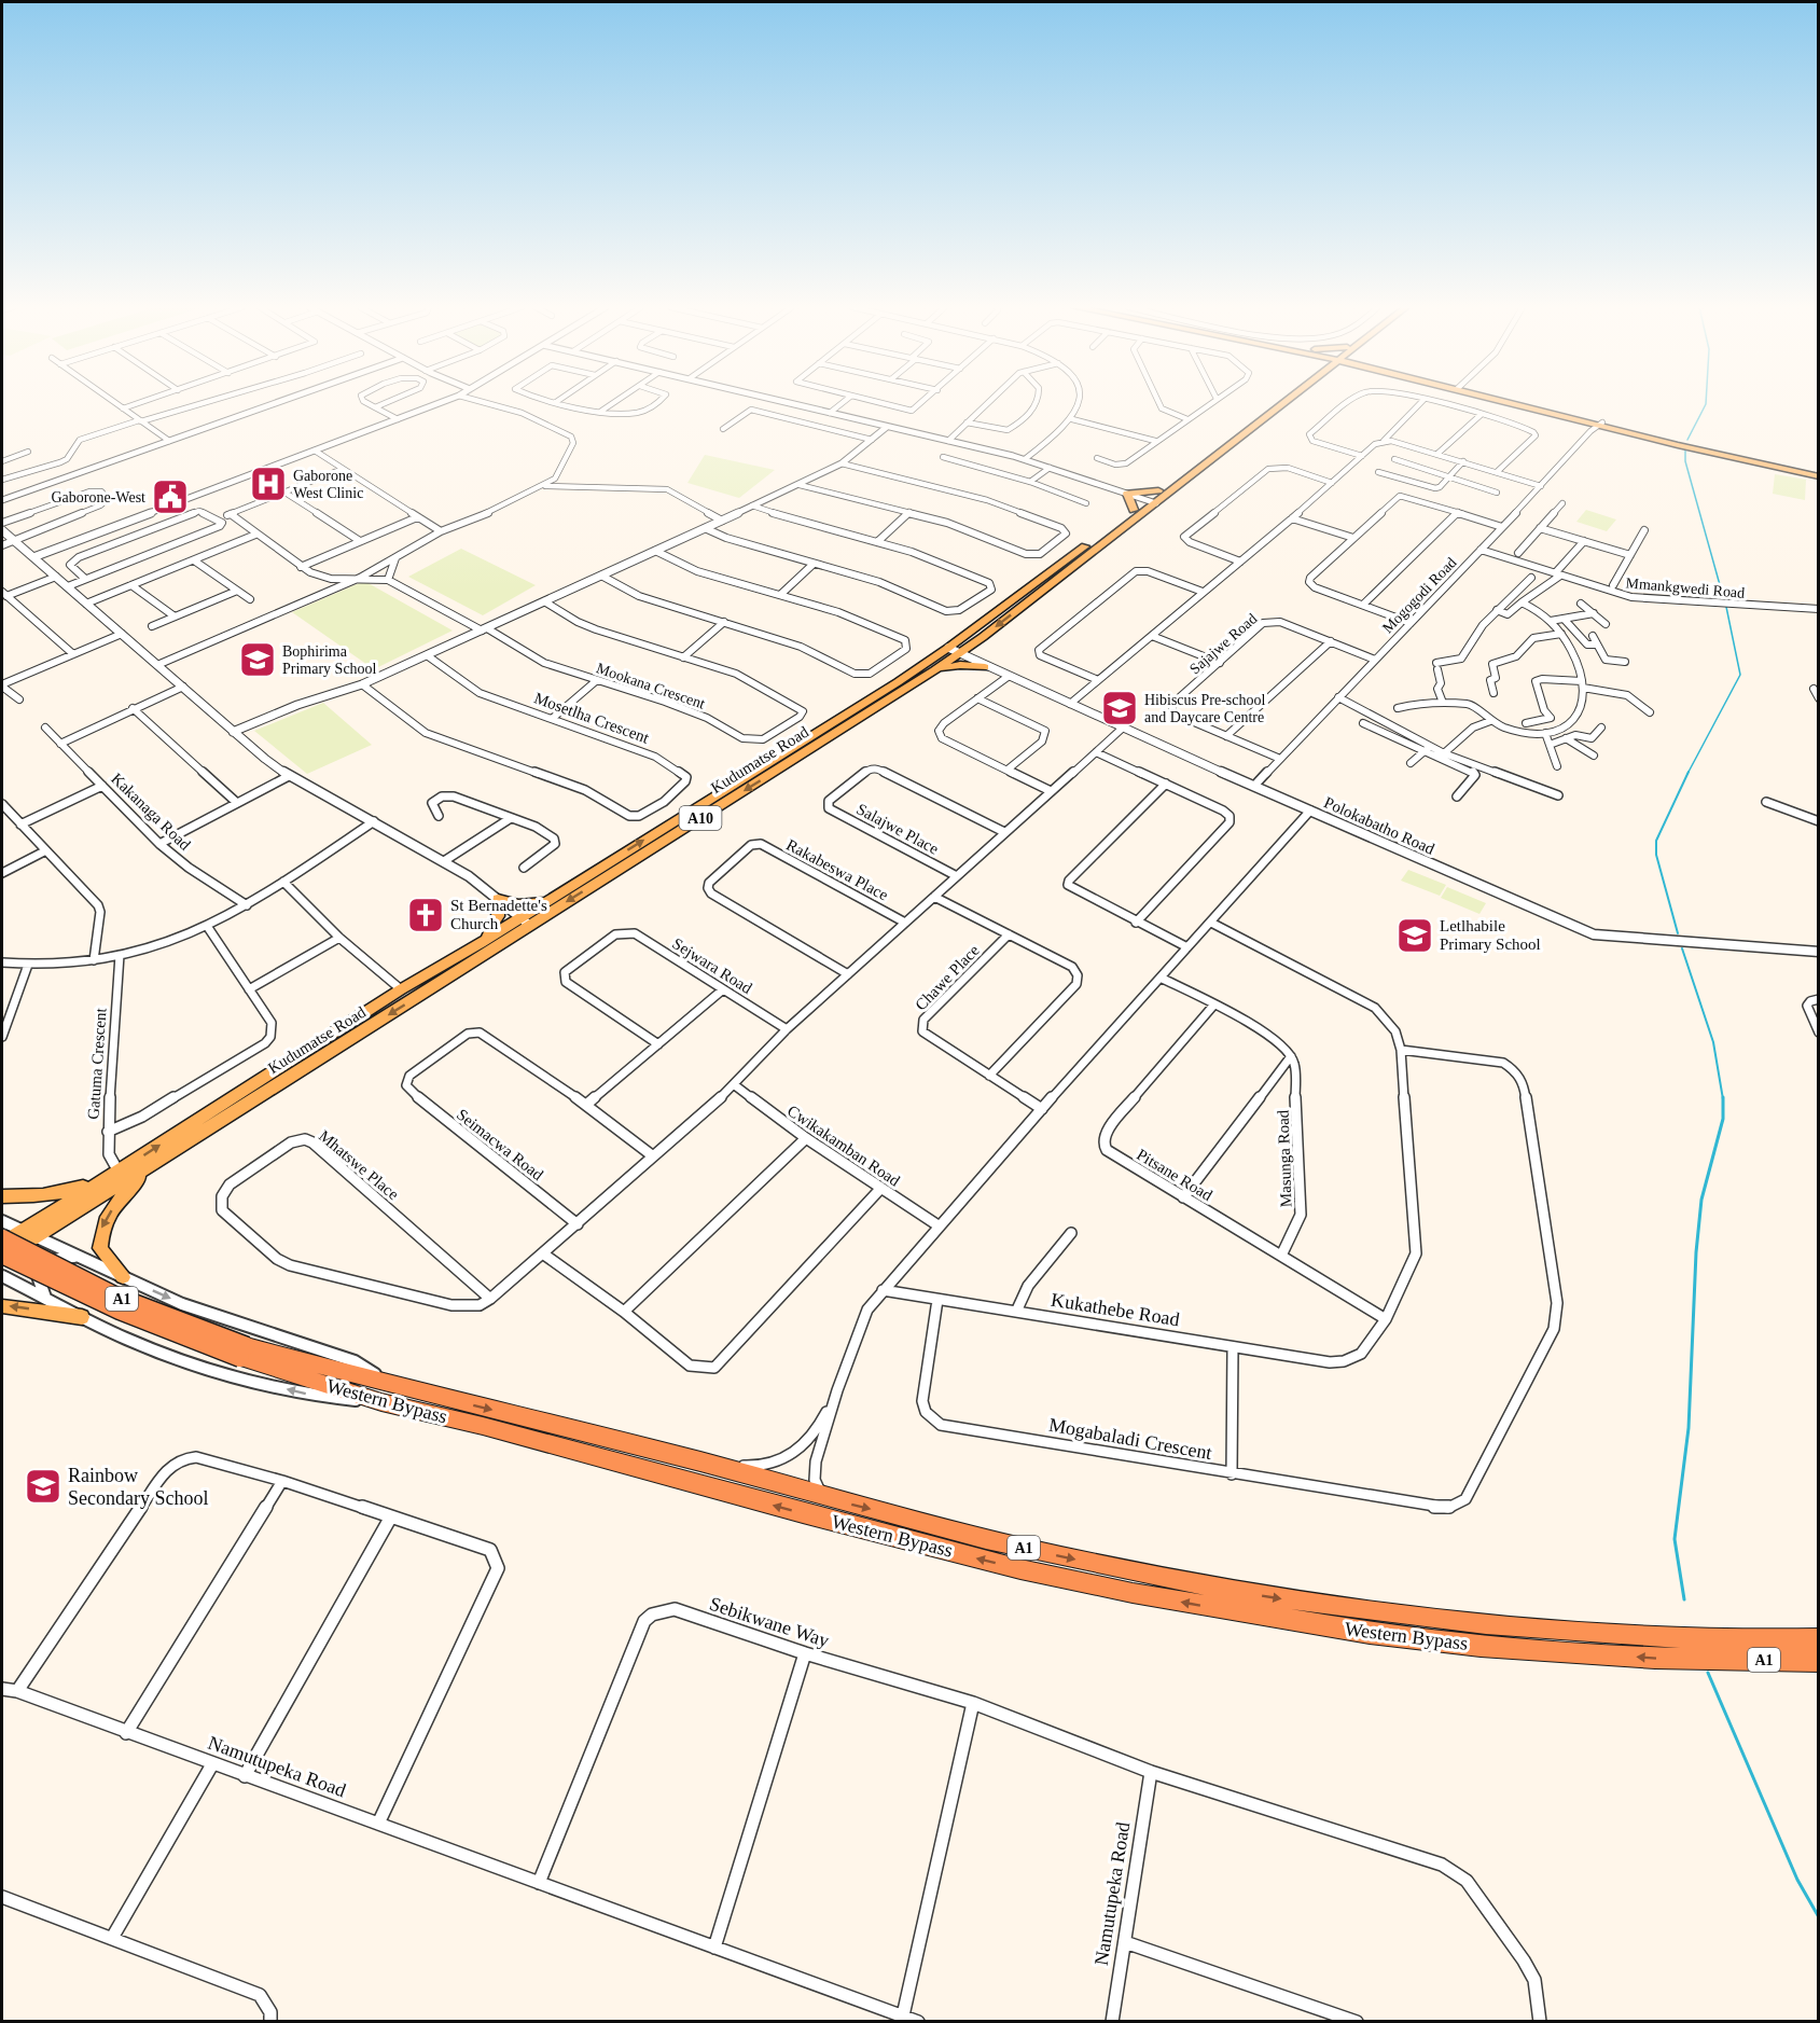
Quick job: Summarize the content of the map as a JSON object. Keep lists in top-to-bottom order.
{
  "streets": {
    "highway": ["A1", "Western Bypass"],
    "main road": ["Kudumatse Road", "A10"],
    "street": [
      "Mmankgwedi Road",
      "Mogogodi Road",
      "Sajajwe Road",
      "Mookana Crescent",
      "Mosetlha Crescent",
      "Kakanaga Road",
      "Polokabatho Road",
      "Salajwe Place",
      "Rakabeswa Place",
      "Sejwara Road",
      "Chawe Place",
      "Gatuma Crescent",
      "Seimacwa Road",
      "Cwikakamban Road",
      "Masunga Road",
      "Mhatswe Place",
      "Pitsane Road",
      "Kukathebe Road",
      "Mogabaladi Crescent",
      "Sebikwane Way",
      "Namutupeka Road"
    ]
  },
  "crossings": [
    ["Mmankgwedi Road", "Mogogodi Road"],
    ["Mogogodi Road", "Sajajwe Road"],
    ["Mogogodi Road", "Polokabatho Road"],
    ["Kudumatse Road", "Polokabatho Road"],
    ["Kudumatse Road", "Gatuma Crescent"],
    ["Kudumatse Road", "Western Bypass"],
    ["Masunga Road", "Pitsane Road"],
    ["Pitsane Road", "Kukathebe Road"],
    ["Kukathebe Road", "Mogabaladi Crescent"],
    ["Sebikwane Way", "Namutupeka Road"]
  ],
  "places": {
    "hospital": ["Gaborone West Clinic"],
    "public building": ["Gaborone-West"],
    "school or university": [
      "Bophirima Primary School",
      "Hibiscus Pre-school and Daycare Centre",
      "Letlhabile Primary School",
      "Rainbow Secondary School"
    ],
    "church": ["St Bernadette's Church"]
  }
}
